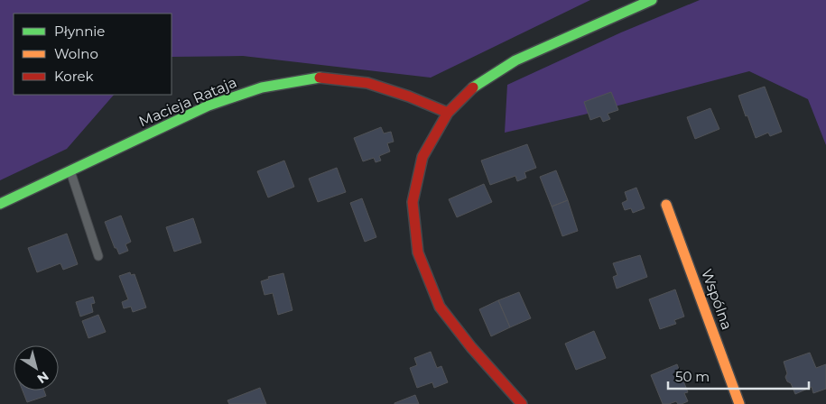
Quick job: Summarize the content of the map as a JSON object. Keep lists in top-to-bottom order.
{
  "streets": {
    "street": ["Macieja Rataja", "Wspólna"]
  },
  "legend": ["Płynnie", "Wolno", "Korek"],
  "scale_bar": "50 m",
  "north": "bottom right"
}
